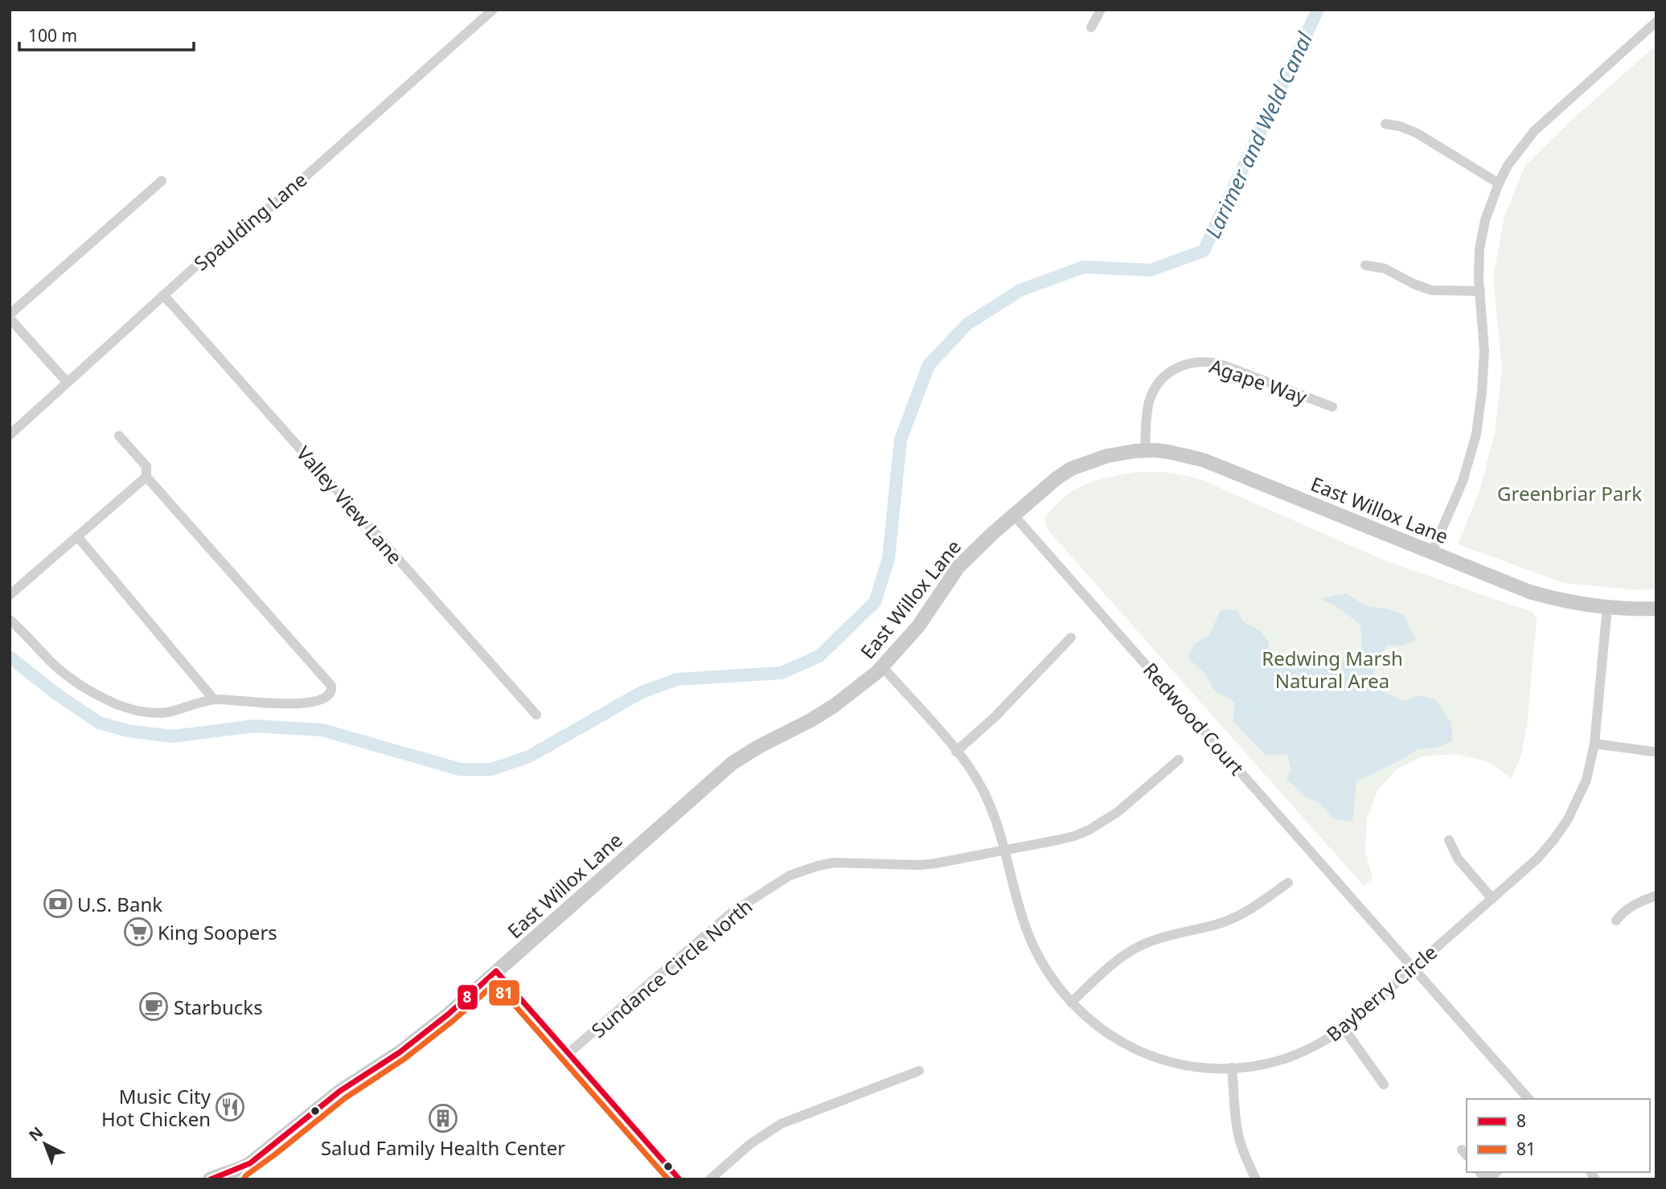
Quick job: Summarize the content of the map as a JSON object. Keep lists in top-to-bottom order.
{
  "streets": {
    "main road": ["East Willox Lane"],
    "street": [
      "Spaulding Lane",
      "Agape Way",
      "Valley View Lane",
      "Redwood Court",
      "Sundance Circle North",
      "Bayberry Circle"
    ]
  },
  "crossings": [
    ["Spaulding Lane", "Valley View Lane"],
    ["Agape Way", "East Willox Lane"],
    ["East Willox Lane", "Redwood Court"],
    ["East Willox Lane", "Bayberry Circle"],
    ["Redwood Court", "Bayberry Circle"],
    ["Sundance Circle North", "Bayberry Circle"]
  ],
  "water": ["Larimer and Weld Canal"],
  "parks": ["Greenbriar Park", "Redwing Marsh Natural Area"],
  "places": {
    "bank": ["U.S. Bank"],
    "supermarket": ["King Soopers"],
    "cafe": ["Starbucks"],
    "restaurant": ["Music City Hot Chicken"],
    "building": ["Salud Family Health Center"]
  },
  "lines": ["transit line 8", "transit line 81"],
  "legend": ["8", "81"],
  "scale_bar": "100 m",
  "north": "top left"
}
